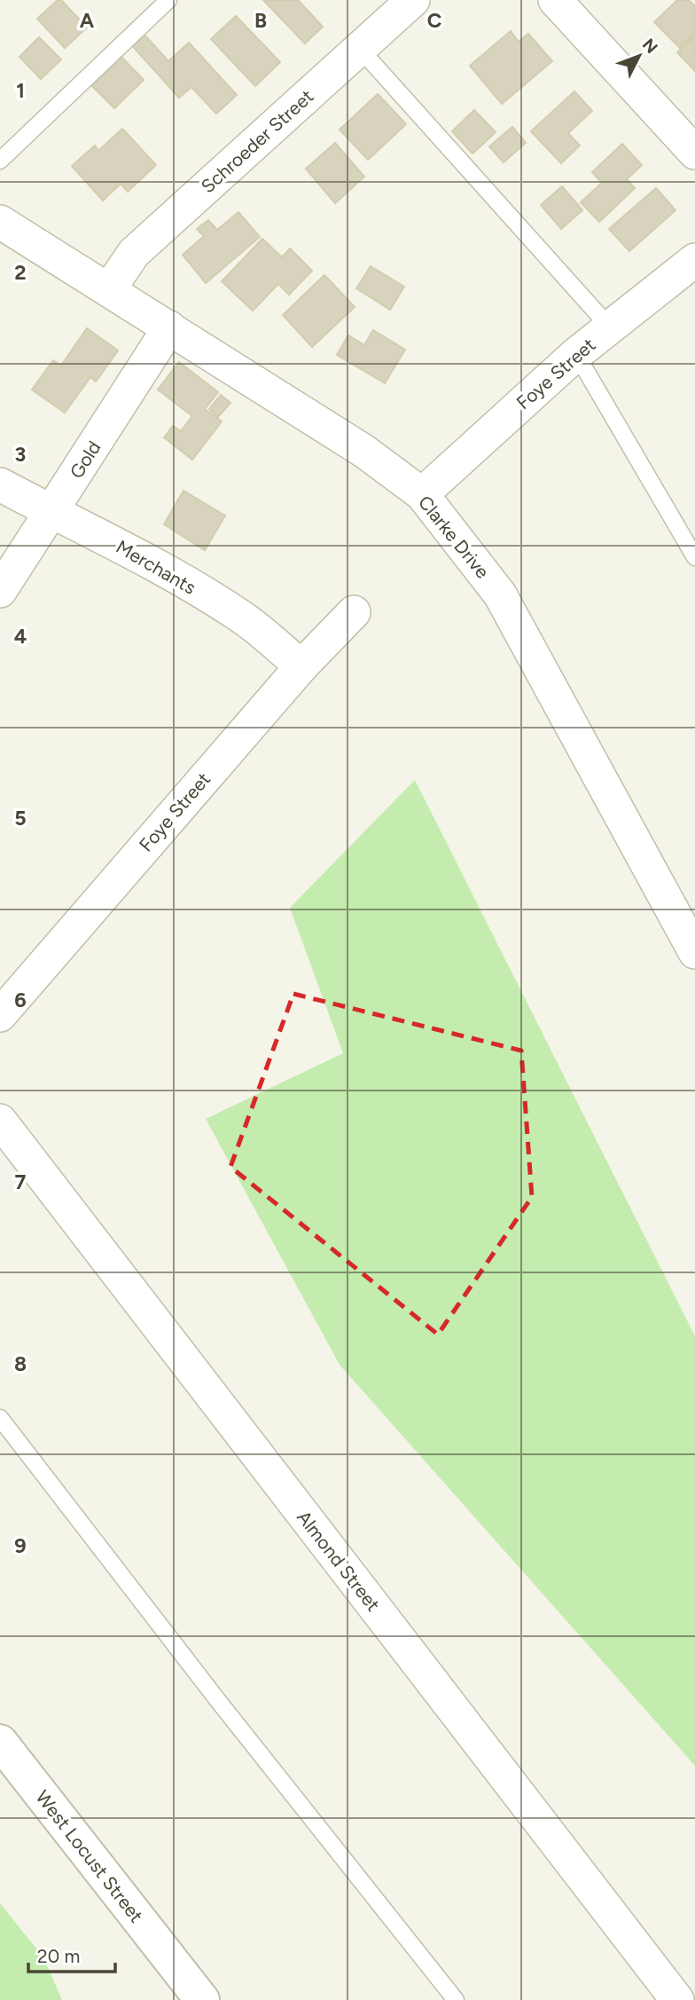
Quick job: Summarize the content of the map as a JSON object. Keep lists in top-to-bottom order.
{
  "streets": {
    "street": [
      "Schroeder Street",
      "Foye Street",
      "Gold",
      "Clarke Drive",
      "Merchants",
      "Almond Street",
      "West Locust Street"
    ]
  },
  "crossings": [
    ["Schroeder Street", "Clarke Drive"],
    ["Foye Street", "Clarke Drive"],
    ["Foye Street", "Merchants"],
    ["Gold", "Clarke Drive"],
    ["Gold", "Merchants"]
  ],
  "scale_bar": "20 m",
  "north": "top right",
  "grid": {
    "columns": ["A", "B", "C"],
    "rows": [
      "1",
      "2",
      "3",
      "4",
      "5",
      "6",
      "7",
      "8",
      "9"
    ]
  }
}
